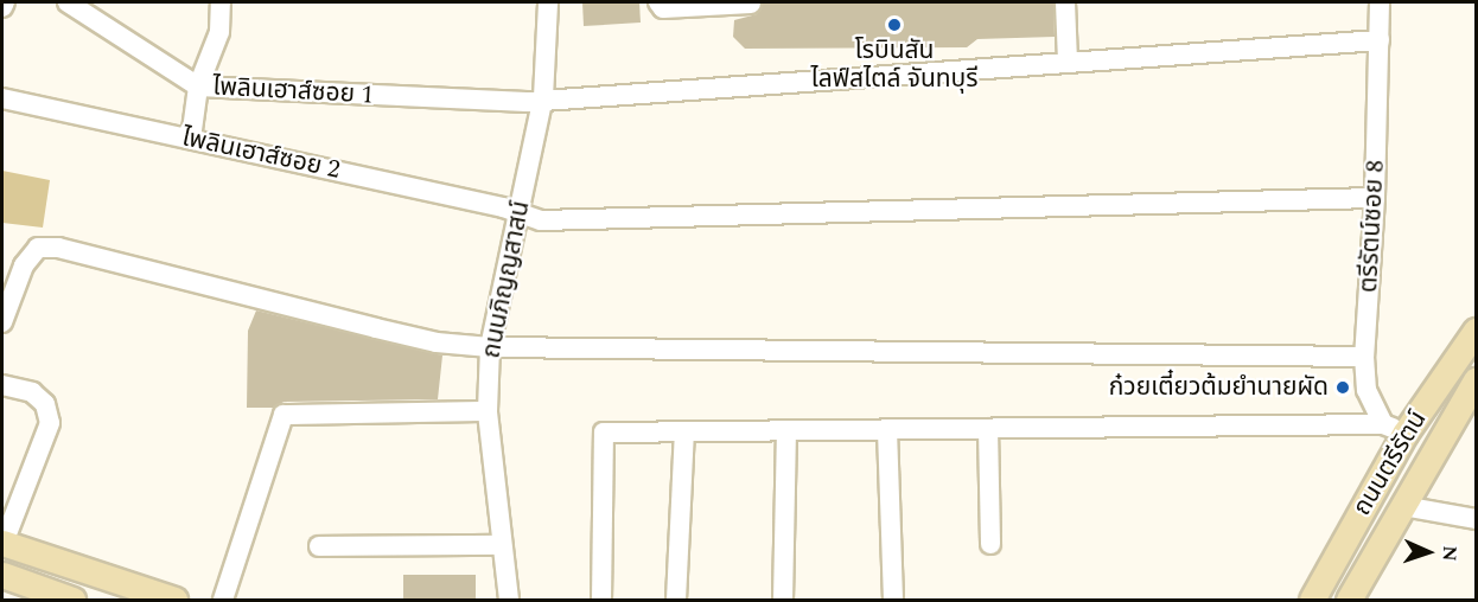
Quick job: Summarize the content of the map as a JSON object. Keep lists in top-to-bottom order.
{
  "streets": {
    "main road": ["ถนนตรีรัตน์"],
    "street": [
      "ไพลินเฮาส์ซอย 1",
      "ไพลินเฮาส์ซอย 2",
      "ตรีรัตน์ซอย 8",
      "ถนนภิญญสาสน์"
    ]
  },
  "crossings": [
    ["ไพลินเฮาส์ซอย 1", "ตรีรัตน์ซอย 8"],
    ["ไพลินเฮาส์ซอย 1", "ถนนภิญญสาสน์"],
    ["ไพลินเฮาส์ซอย 2", "ตรีรัตน์ซอย 8"],
    ["ไพลินเฮาส์ซอย 2", "ถนนภิญญสาสน์"],
    ["ตรีรัตน์ซอย 8", "ถนนตรีรัตน์"]
  ],
  "places": ["โรบินสัน ไลฟ์สไตล์ จันทบุรี", "ก๋วยเตี๋ยวต้มยำนายผัด"],
  "north": "right"
}
